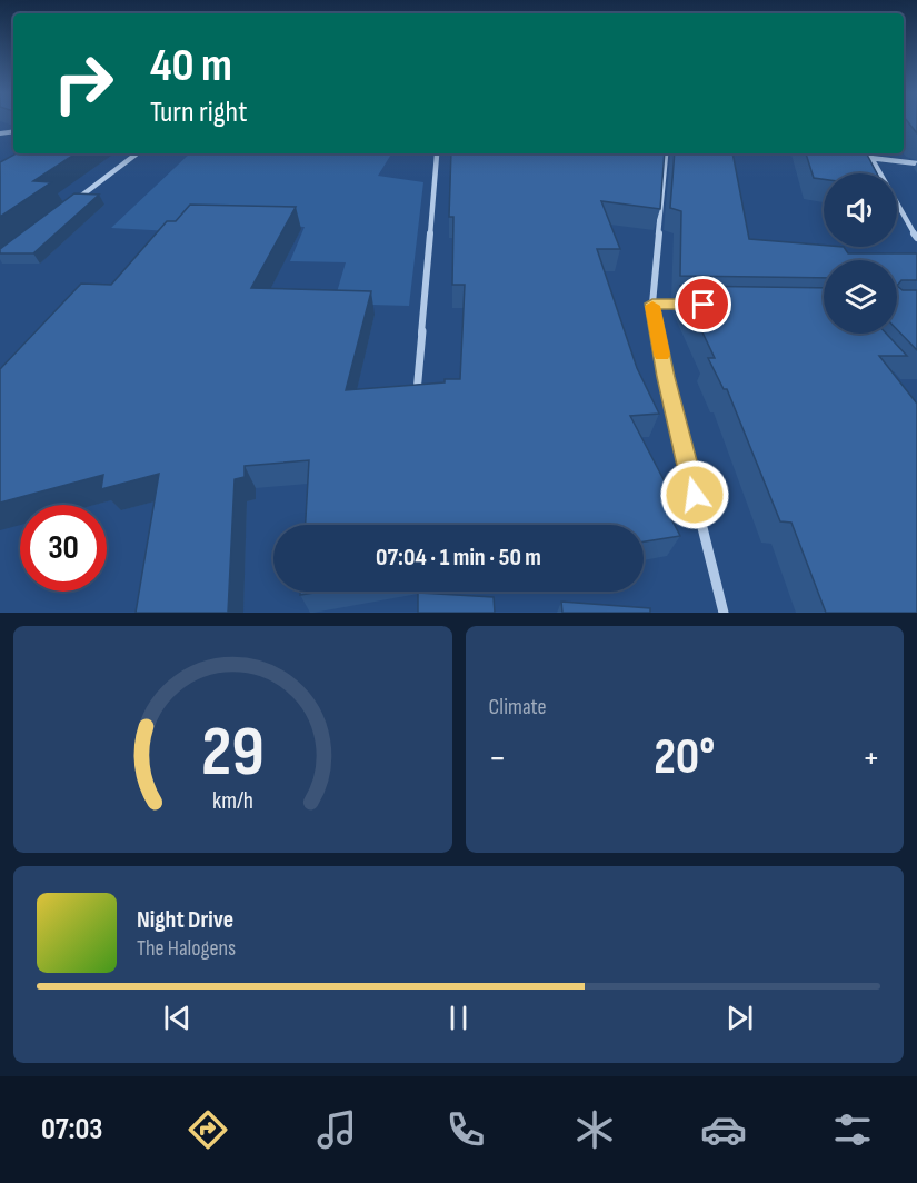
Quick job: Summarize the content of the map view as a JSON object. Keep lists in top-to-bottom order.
{
  "page": {
    "turn": ["40 m", "Turn right"],
    "limit": "30",
    "trip": "07:04 · 1 min · 50 m",
    "tile": "Climate",
    "heat": ["−", "20°", "+"],
    "song": ["Night Drive", "The Halogens"],
    "tabs": "07:03",
    "gauge": ["29", "km/h"]
  }
}
